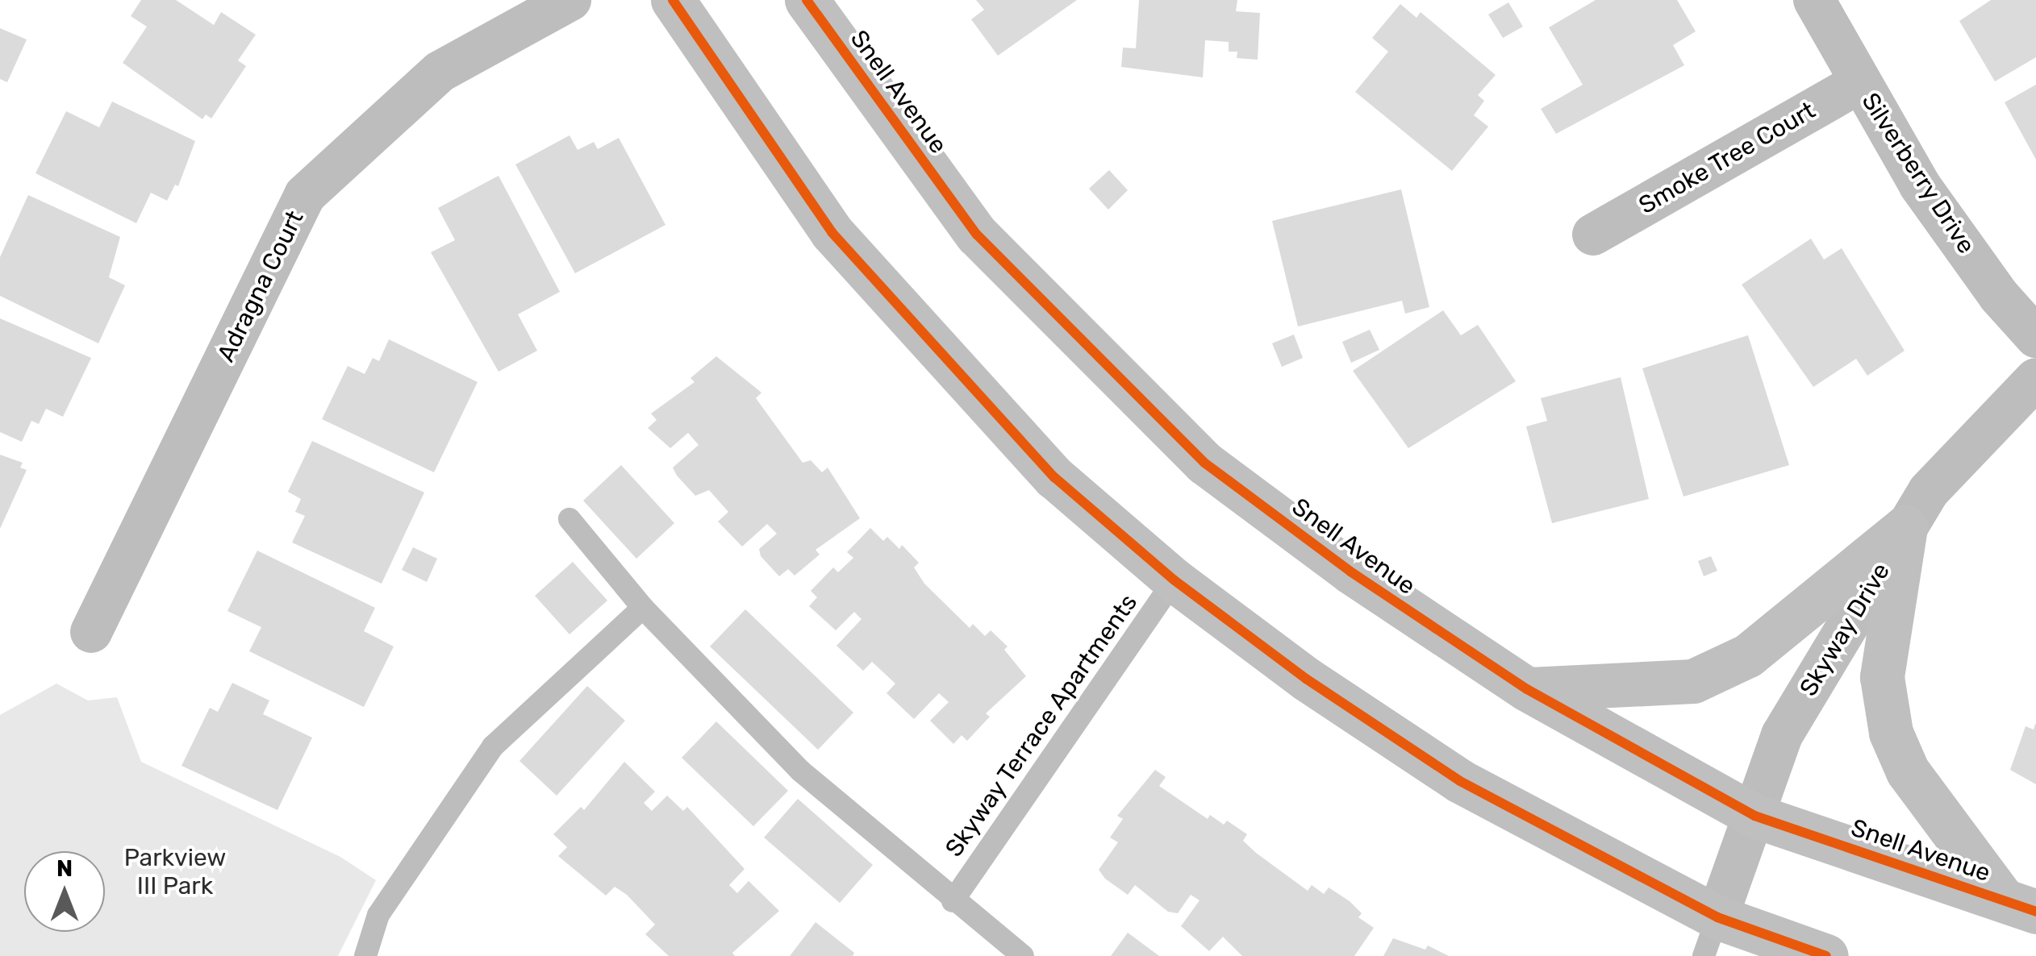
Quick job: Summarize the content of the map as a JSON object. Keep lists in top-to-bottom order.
{
  "streets": {
    "main road": ["Snell Avenue"],
    "street": [
      "Smoke Tree Court",
      "Silverberry Drive",
      "Adragna Court",
      "Skyway Drive"
    ],
    "lane": ["Skyway Terrace Apartments"]
  },
  "crossings": [
    ["Snell Avenue", "Skyway Drive"],
    ["Smoke Tree Court", "Silverberry Drive"]
  ],
  "parks": ["Parkview III Park"],
  "north": "top"
}
